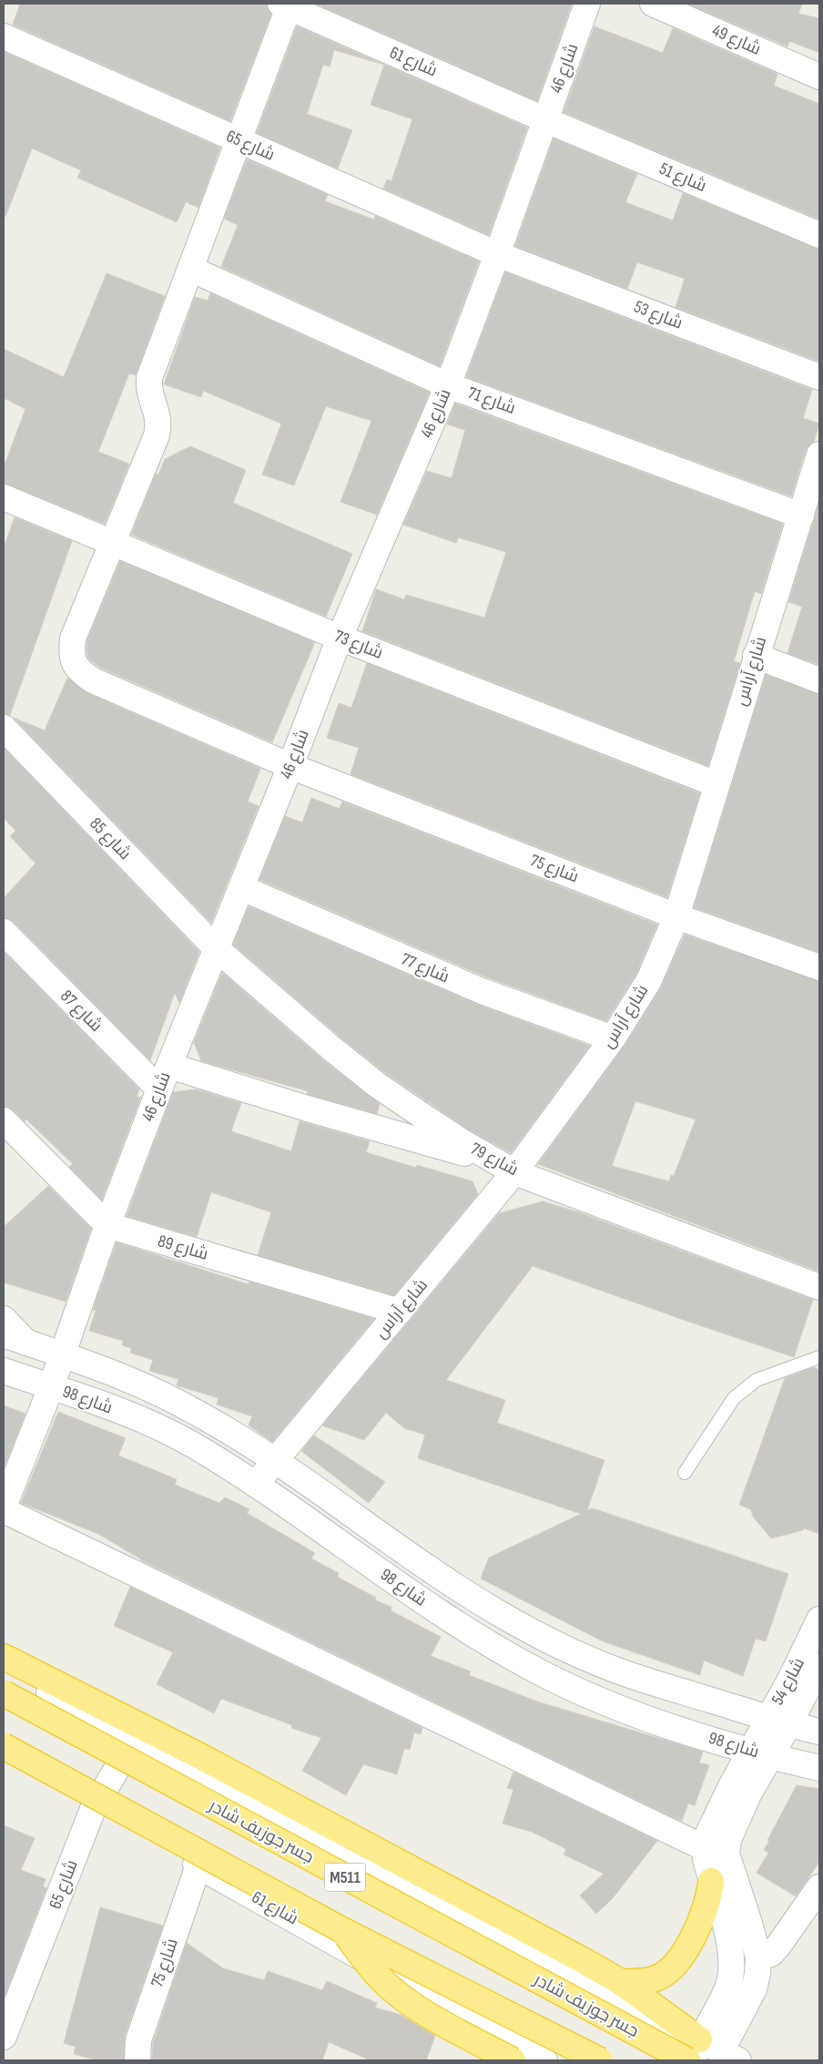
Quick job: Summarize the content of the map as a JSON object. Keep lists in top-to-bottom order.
{
  "streets": {
    "highway": ["جسر جوزيف شادر", "M511"],
    "street": [
      "شارع 49",
      "شارع 61",
      "شارع 46",
      "شارع 65",
      "شارع 51",
      "شارع 53",
      "شارع 71",
      "شارع 73",
      "شارع آراس",
      "شارع 85",
      "شارع 75",
      "شارع 77",
      "شارع 87",
      "شارع 79",
      "شارع 89",
      "شارع 98",
      "شارع 54"
    ]
  },
  "crossings": [
    ["شارع 61", "شارع 46"],
    ["شارع 61", "شارع 65"],
    ["شارع 61", "شارع 51"],
    ["شارع 61", "شارع 75"],
    ["شارع 46", "شارع 65"],
    ["شارع 46", "شارع 51"],
    ["شارع 46", "شارع 53"],
    ["شارع 46", "شارع 71"],
    ["شارع 46", "شارع 73"],
    ["شارع 46", "شارع 85"],
    ["شارع 46", "شارع 75"],
    ["شارع 46", "شارع 77"],
    ["شارع 46", "شارع 87"],
    ["شارع 46", "شارع 79"],
    ["شارع 46", "شارع 89"],
    ["شارع 46", "شارع 98"],
    ["شارع 65", "شارع 53"],
    ["شارع 65", "شارع 75"],
    ["شارع 71", "شارع آراس"],
    ["شارع 71", "شارع 75"],
    ["شارع 73", "شارع آراس"],
    ["شارع 73", "شارع 75"],
    ["شارع آراس", "شارع 75"],
    ["شارع آراس", "شارع 77"],
    ["شارع آراس", "شارع 79"],
    ["شارع آراس", "شارع 89"],
    ["شارع آراس", "شارع 98"],
    ["شارع 85", "شارع 79"]
  ]
}
